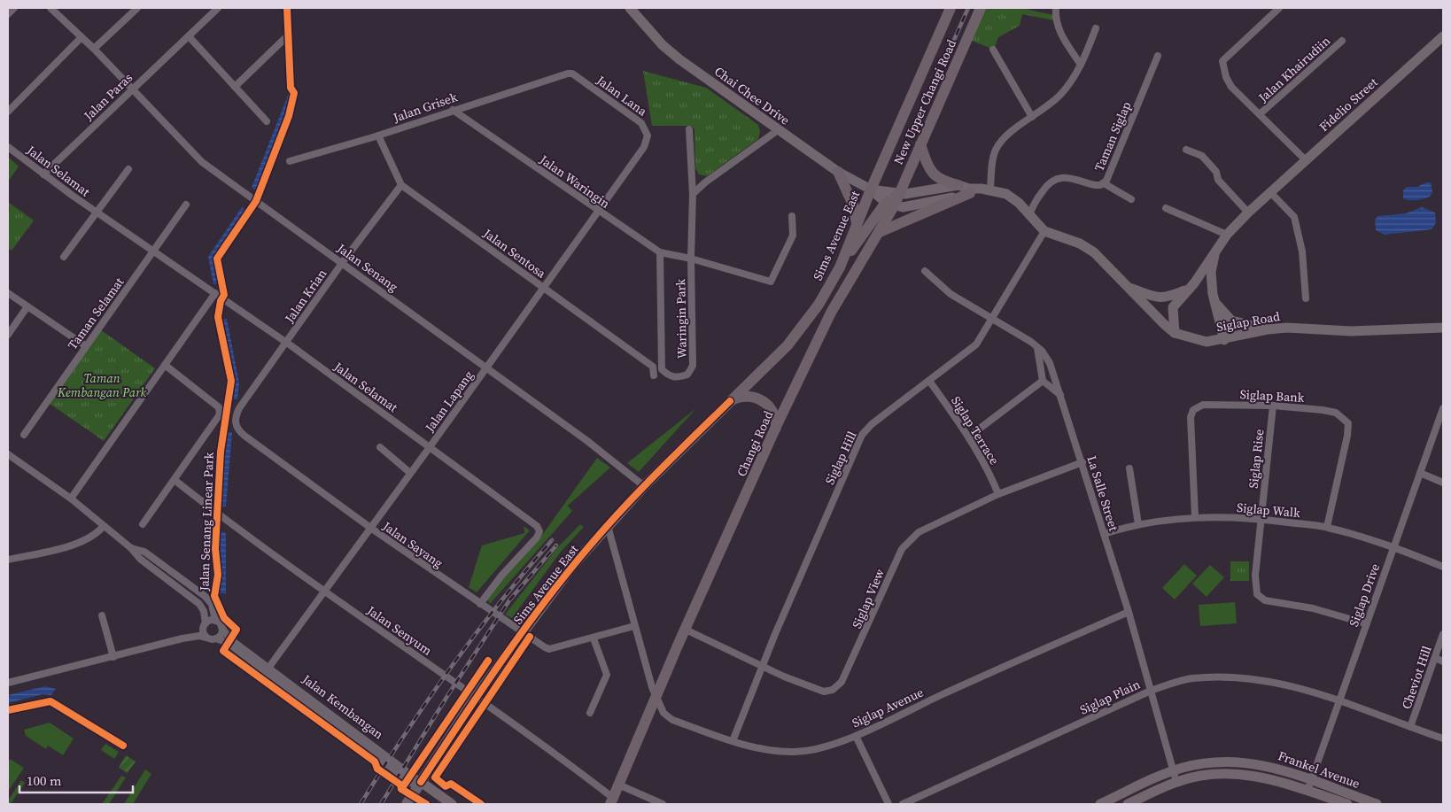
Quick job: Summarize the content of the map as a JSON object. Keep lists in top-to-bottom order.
{
  "streets": {
    "main road": ["New Upper Changi Road", "Sims Avenue East", "Changi Road"],
    "street": [
      "Jalan Khairudiin",
      "Jalan Lana",
      "Chai Chee Drive",
      "Jalan Paras",
      "Fidelio Street",
      "Jalan Grisek",
      "Taman Siglap",
      "Jalan Selamat",
      "Jalan Waringin",
      "Jalan Sentosa",
      "Jalan Senang",
      "Jalan Krian",
      "Taman Selamat",
      "Waringin Park",
      "Siglap Road",
      "Siglap Bank",
      "Jalan Lapang",
      "Siglap Terrace",
      "Siglap Hill",
      "Siglap Rise",
      "La Salle Street",
      "Siglap Walk",
      "Jalan Sayang",
      "Siglap Drive",
      "Siglap View",
      "Jalan Senyum",
      "Cheviot Hill",
      "Siglap Plain",
      "Jalan Kembangan",
      "Siglap Avenue",
      "Frankel Avenue"
    ],
    "cycle path": ["Jalan Senang Linear Park"]
  },
  "crossings": [
    ["Jalan Lana", "Jalan Grisek"],
    ["Jalan Lana", "Jalan Lapang"],
    ["Chai Chee Drive", "New Upper Changi Road"],
    ["Chai Chee Drive", "Sims Avenue East"],
    ["Chai Chee Drive", "Siglap Road"],
    ["Jalan Paras", "Jalan Selamat"],
    ["Jalan Paras", "Jalan Senang"],
    ["New Upper Changi Road", "Sims Avenue East"],
    ["New Upper Changi Road", "Siglap Road"],
    ["Fidelio Street", "Siglap Road"],
    ["Jalan Grisek", "Jalan Waringin"],
    ["Jalan Grisek", "Jalan Sentosa"],
    ["Taman Siglap", "Siglap Road"],
    ["Jalan Selamat", "Jalan Krian"],
    ["Jalan Selamat", "Taman Selamat"],
    ["Jalan Selamat", "Jalan Lapang"],
    ["Jalan Selamat", "Jalan Sayang"],
    ["Jalan Waringin", "Waringin Park"],
    ["Jalan Waringin", "Jalan Lapang"],
    ["Sims Avenue East", "Jalan Senang"],
    ["Sims Avenue East", "Siglap Road"],
    ["Sims Avenue East", "Jalan Sayang"],
    ["Sims Avenue East", "Jalan Senyum"],
    ["Sims Avenue East", "Jalan Kembangan"],
    ["Jalan Sentosa", "Jalan Krian"],
    ["Jalan Sentosa", "Jalan Lapang"],
    ["Jalan Senang", "Jalan Krian"],
    ["Jalan Senang", "Jalan Lapang"],
    ["Jalan Krian", "Jalan Sayang"],
    ["Siglap Road", "Siglap Hill"],
    ["Siglap Bank", "Siglap Rise"],
    ["Siglap Bank", "Siglap Walk"],
    ["Jalan Lapang", "Jalan Sayang"],
    ["Jalan Lapang", "Jalan Senyum"],
    ["Jalan Lapang", "Jalan Kembangan"],
    ["Siglap Terrace", "Siglap Hill"],
    ["Siglap Terrace", "Siglap View"],
    ["Changi Road", "Siglap View"],
    ["Changi Road", "Jalan Senyum"],
    ["Changi Road", "Siglap Avenue"],
    ["Siglap Hill", "La Salle Street"],
    ["Siglap Hill", "Siglap View"],
    ["Siglap Hill", "Siglap Avenue"],
    ["Siglap Rise", "Siglap Walk"],
    ["Siglap Rise", "Siglap Drive"],
    ["La Salle Street", "Siglap Walk"],
    ["La Salle Street", "Siglap View"],
    ["La Salle Street", "Siglap Plain"],
    ["La Salle Street", "Siglap Avenue"],
    ["La Salle Street", "Frankel Avenue"],
    ["Siglap Walk", "Siglap Drive"],
    ["Siglap Drive", "Siglap Plain"],
    ["Siglap Drive", "Frankel Avenue"],
    ["Cheviot Hill", "Siglap Plain"]
  ],
  "parks": ["Taman Kembangan Park"],
  "scale_bar": "100 m"
}
